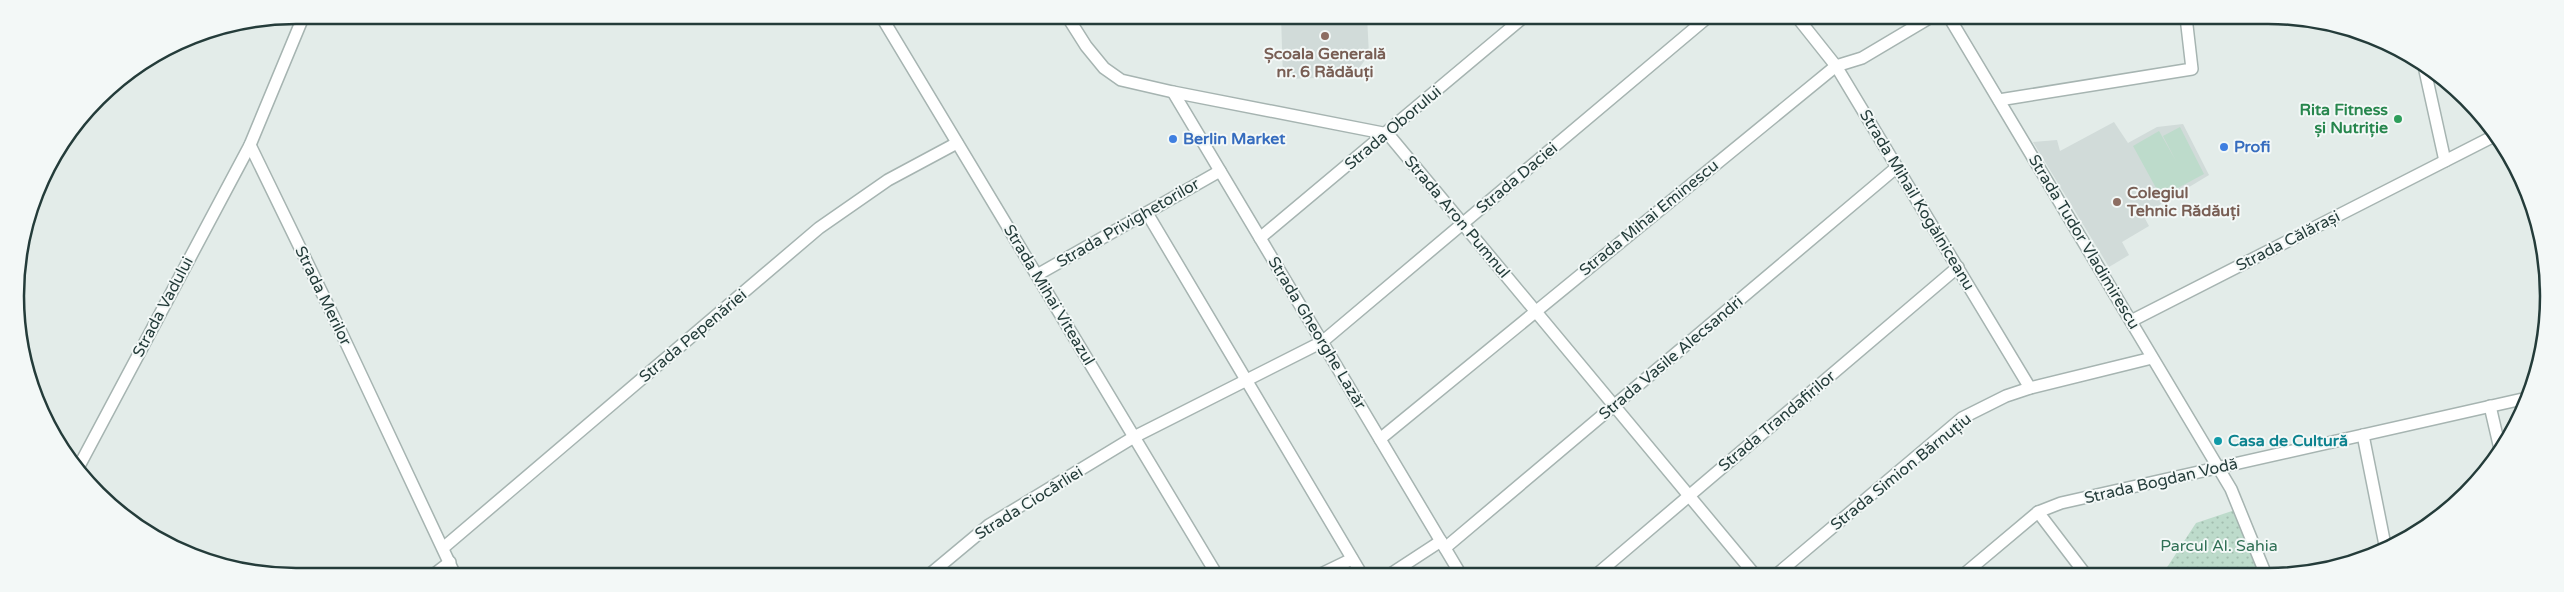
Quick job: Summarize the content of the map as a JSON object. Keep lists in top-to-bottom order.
{
  "streets": {
    "street": [
      "Strada Oborului",
      "Strada Daciei",
      "Strada Mihail Kogălniceanu",
      "Strada Aron Pumnul",
      "Strada Mihai Eminescu",
      "Strada Privighetorilor",
      "Strada Călărași",
      "Strada Tudor Vladimirescu",
      "Strada Mihai Viteazul",
      "Strada Merilor",
      "Strada Vadului",
      "Strada Gheorghe Lazăr",
      "Strada Pepenăriei",
      "Strada Vasile Alecsandri",
      "Strada Trandafirilor",
      "Strada Simion Bărnuțiu",
      "Strada Bogdan Vodă",
      "Strada Ciocârliei"
    ]
  },
  "crossings": [
    ["Strada Oborului", "Strada Aron Pumnul"],
    ["Strada Oborului", "Strada Gheorghe Lazăr"],
    ["Strada Daciei", "Strada Aron Pumnul"],
    ["Strada Daciei", "Strada Gheorghe Lazăr"],
    ["Strada Daciei", "Strada Ciocârliei"],
    ["Strada Mihail Kogălniceanu", "Strada Mihai Eminescu"],
    ["Strada Mihail Kogălniceanu", "Strada Vasile Alecsandri"],
    ["Strada Mihail Kogălniceanu", "Strada Trandafirilor"],
    ["Strada Mihail Kogălniceanu", "Strada Simion Bărnuțiu"],
    ["Strada Aron Pumnul", "Strada Mihai Eminescu"],
    ["Strada Aron Pumnul", "Strada Vasile Alecsandri"],
    ["Strada Aron Pumnul", "Strada Trandafirilor"],
    ["Strada Mihai Eminescu", "Strada Gheorghe Lazăr"],
    ["Strada Privighetorilor", "Strada Mihai Viteazul"],
    ["Strada Privighetorilor", "Strada Gheorghe Lazăr"],
    ["Strada Călărași", "Strada Tudor Vladimirescu"],
    ["Strada Tudor Vladimirescu", "Strada Simion Bărnuțiu"],
    ["Strada Tudor Vladimirescu", "Strada Bogdan Vodă"],
    ["Strada Mihai Viteazul", "Strada Pepenăriei"],
    ["Strada Mihai Viteazul", "Strada Ciocârliei"],
    ["Strada Merilor", "Strada Vadului"],
    ["Strada Merilor", "Strada Pepenăriei"],
    ["Strada Gheorghe Lazăr", "Strada Vasile Alecsandri"]
  ],
  "parks": ["Parcul Al. Sahia"],
  "places": [
    "Școala Generală nr. 6 Rădăuți",
    "Rita Fitness și Nutriție",
    "Berlin Market",
    "Profi",
    "Colegiul Tehnic Rădăuți",
    "Casa de Cultură"
  ]
}
